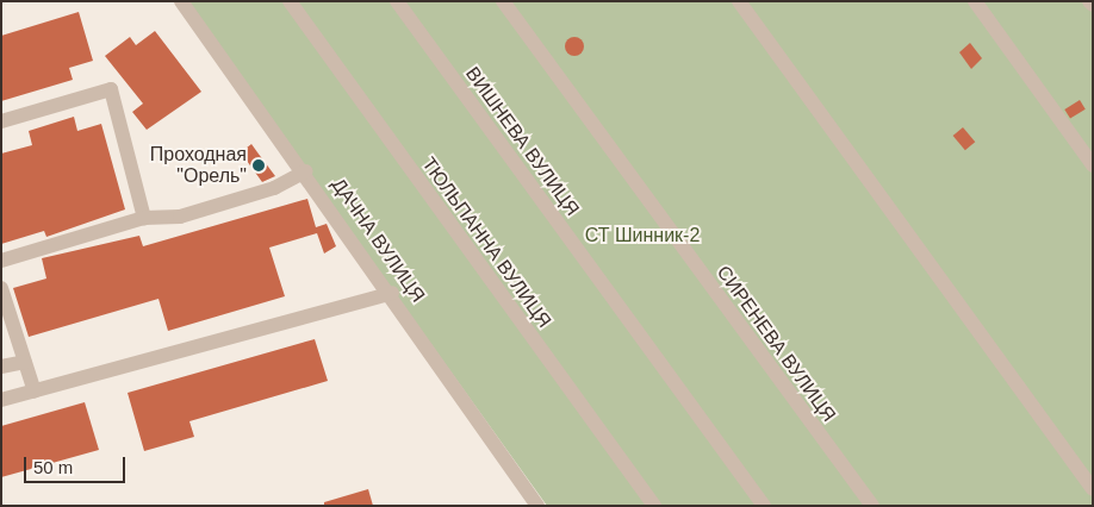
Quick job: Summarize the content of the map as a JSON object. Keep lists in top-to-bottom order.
{
  "streets": {
    "street": [
      "ВИШНЕВА ВУЛИЦЯ",
      "ДАЧНА ВУЛИЦЯ",
      "ТЮЛЬПАННА ВУЛИЦЯ",
      "СИРЕНЕВА ВУЛИЦЯ"
    ]
  },
  "parks": ["СТ Шинник-2"],
  "places": ["Проходная \"Орель\""],
  "scale_bar": "50 m"
}
